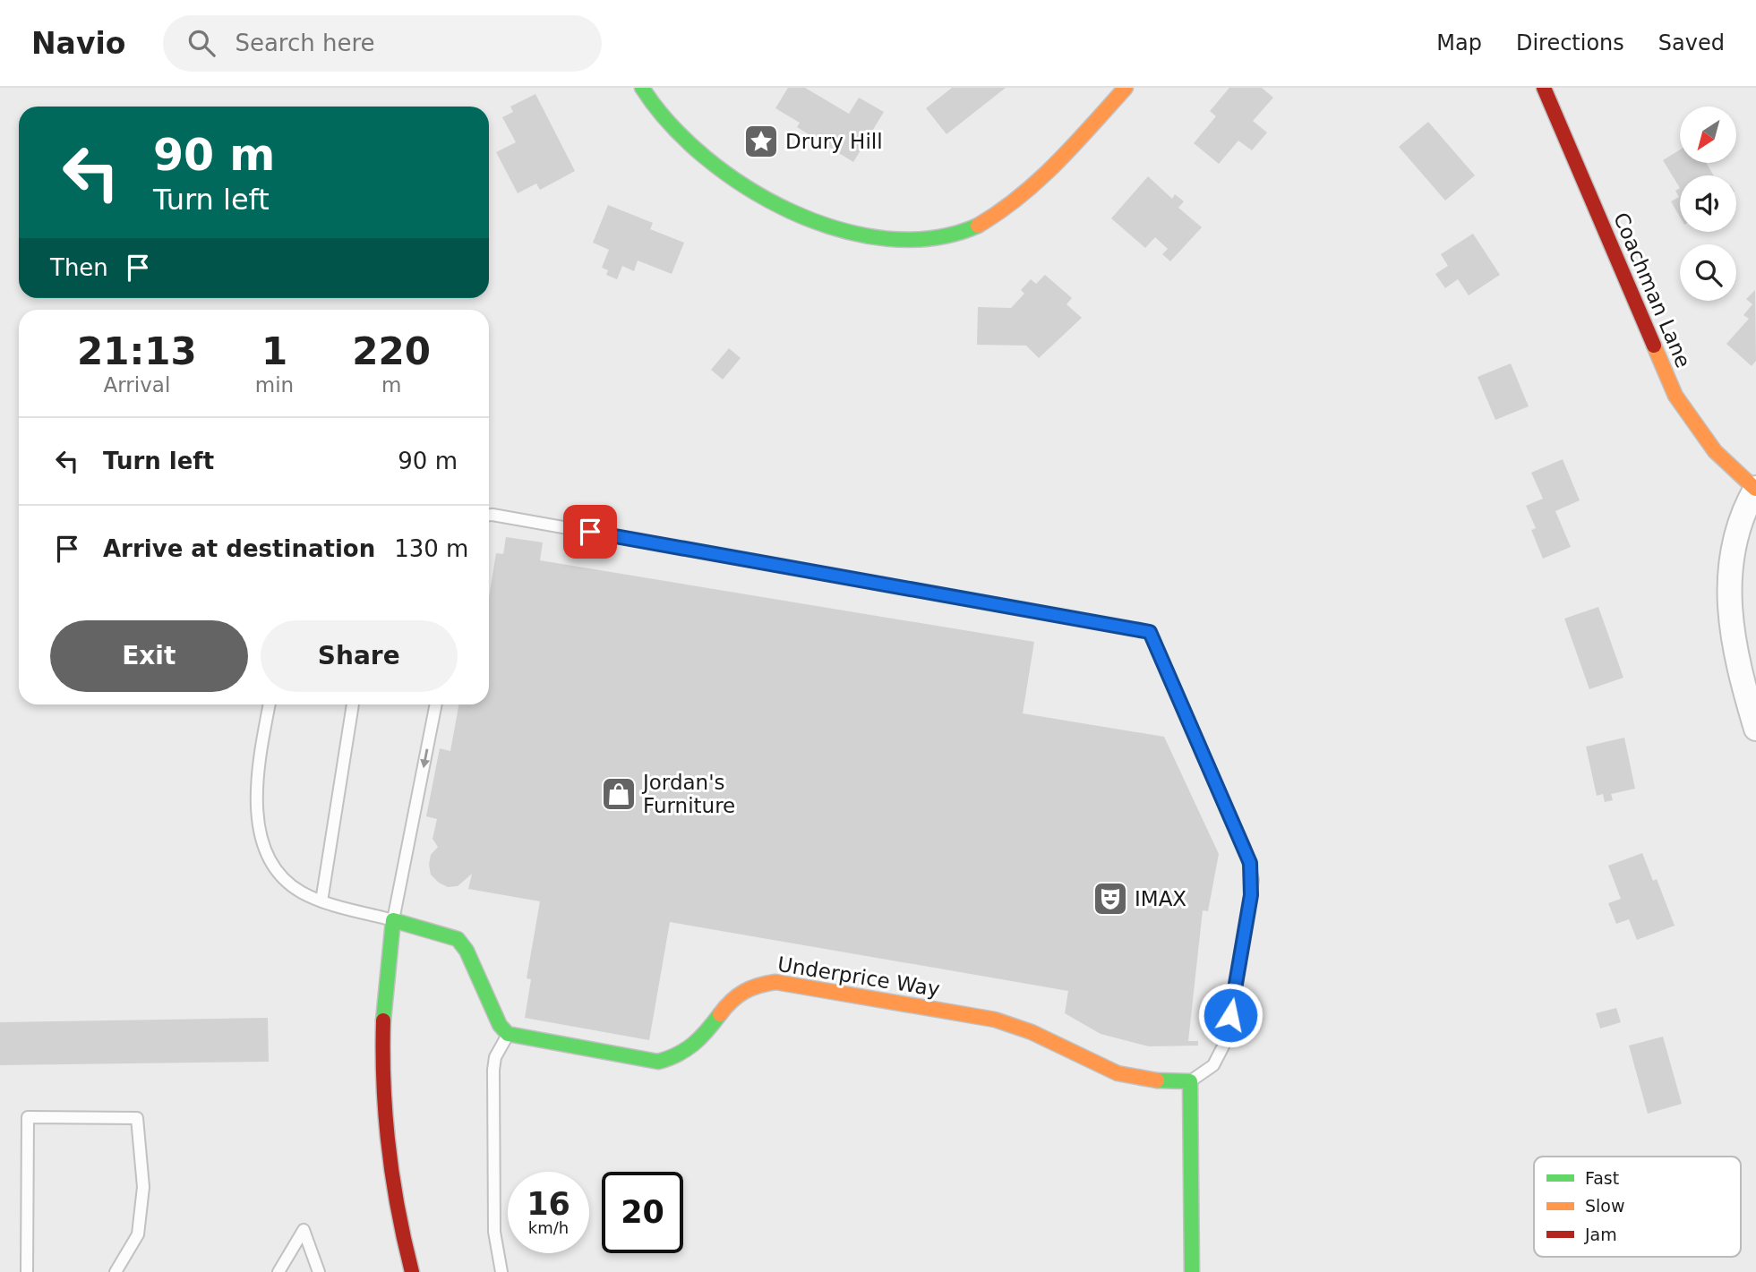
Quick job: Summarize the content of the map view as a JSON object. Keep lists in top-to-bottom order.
{
  "streets": {
    "street": ["Coachman Lane", "Underprice Way"]
  },
  "places": {
    "place": ["Drury Hill"],
    "shop": ["Jordan's Furniture"],
    "theatre": ["IMAX"]
  },
  "legend": ["Fast", "Slow", "Jam"],
  "north": "bottom left",
  "page": {
    "header": "Navio",
    "search": "Search here",
    "nav": ["Map", "Directions", "Saved"],
    "turn": ["90 m", "Turn left"],
    "then": "Then",
    "eta": [
      "21:13",
      "Arrival",
      "1",
      "min",
      "220",
      "m"
    ],
    "list": [
      {
        "name": "Turn left",
        "value": "90 m"
      },
      {
        "name": "Arrive at destination",
        "value": "130 m"
      }
    ],
    "buttons": ["Exit", "Share"],
    "speed": "16 km/h",
    "limit": "20"
  }
}
